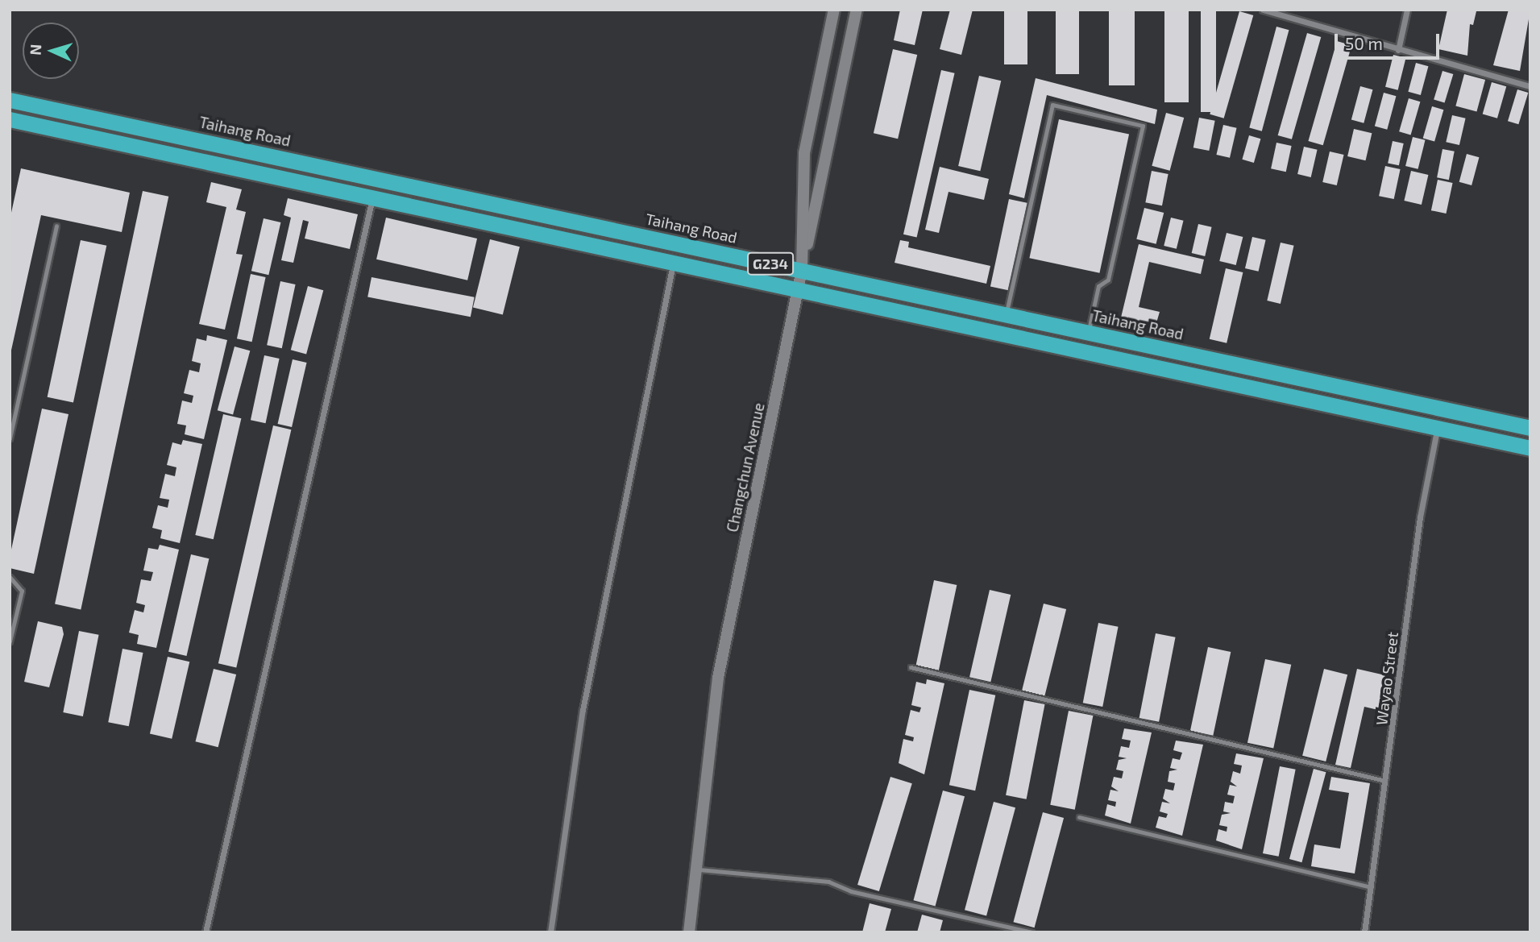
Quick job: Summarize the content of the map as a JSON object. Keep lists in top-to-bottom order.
{
  "streets": {
    "highway": ["Taihang Road", "G234"],
    "main road": ["Changchun Avenue"],
    "street": ["Wayao Street"]
  },
  "crossings": [
    ["Taihang Road", "Changchun Avenue"],
    ["G234", "Changchun Avenue"],
    ["G234", "Wayao Street"]
  ],
  "scale_bar": "50 m",
  "north": "left"
}
